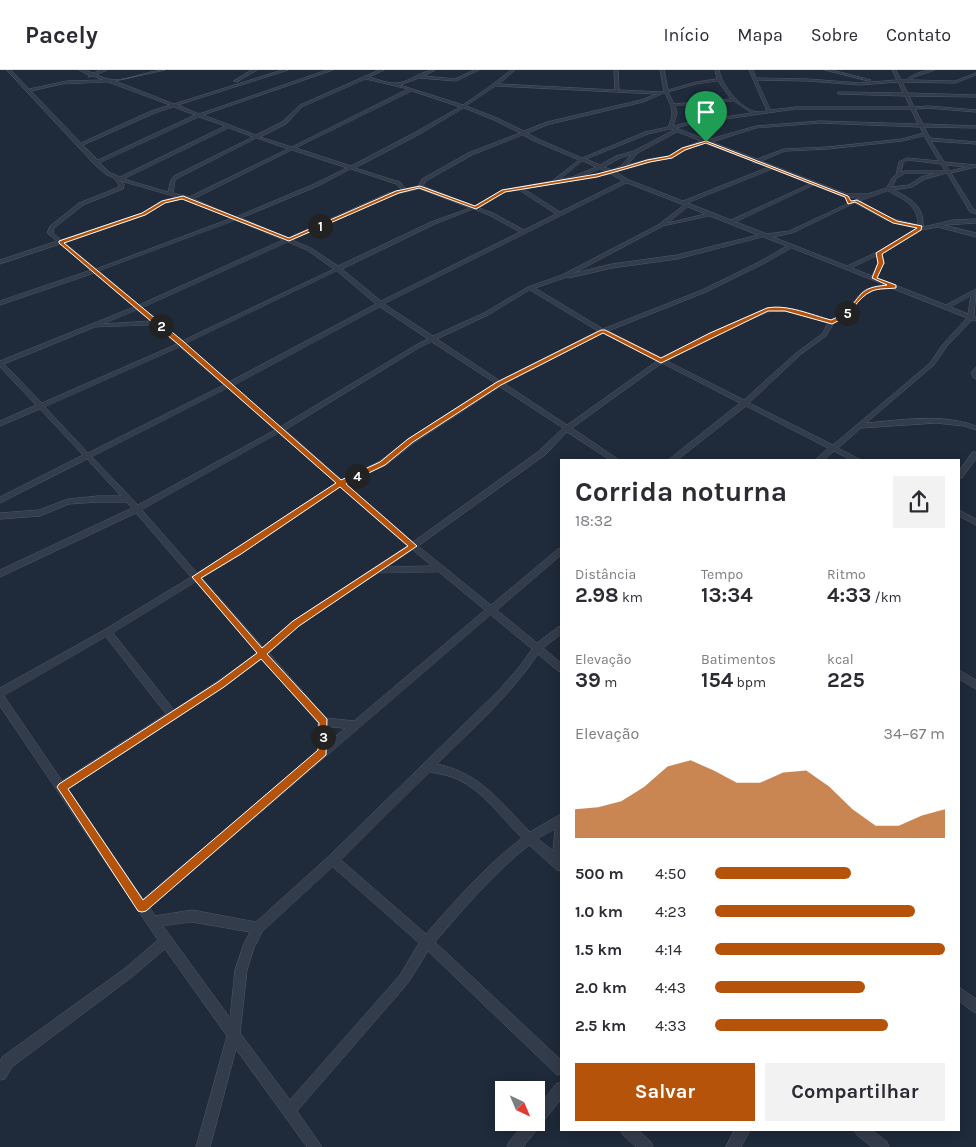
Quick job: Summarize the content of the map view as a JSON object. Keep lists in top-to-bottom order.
{
  "north": "bottom right",
  "page": {
    "header": "Pacely",
    "nav": [
      "Início",
      "Mapa",
      "Sobre",
      "Contato"
    ],
    "pins": [
      "1",
      "5",
      "2",
      "4",
      "3"
    ],
    "heading": ["Corrida noturna", "18:32"],
    "stats": [
      ["Distância", "2.98 km"],
      ["Tempo", "13:34"],
      ["Ritmo", "4:33 /km"],
      ["Elevação", "39 m"],
      ["Batimentos", "154 bpm"],
      ["kcal", "225"]
    ],
    "chart": ["Elevação", "34–67 m"],
    "list": [
      {
        "name": "500 m",
        "note": "4:50"
      },
      {
        "name": "1.0 km",
        "note": "4:23"
      },
      {
        "name": "1.5 km",
        "note": "4:14"
      },
      {
        "name": "2.0 km",
        "note": "4:43"
      },
      {
        "name": "2.5 km",
        "note": "4:33"
      }
    ],
    "buttons": ["Salvar", "Compartilhar"]
  }
}
